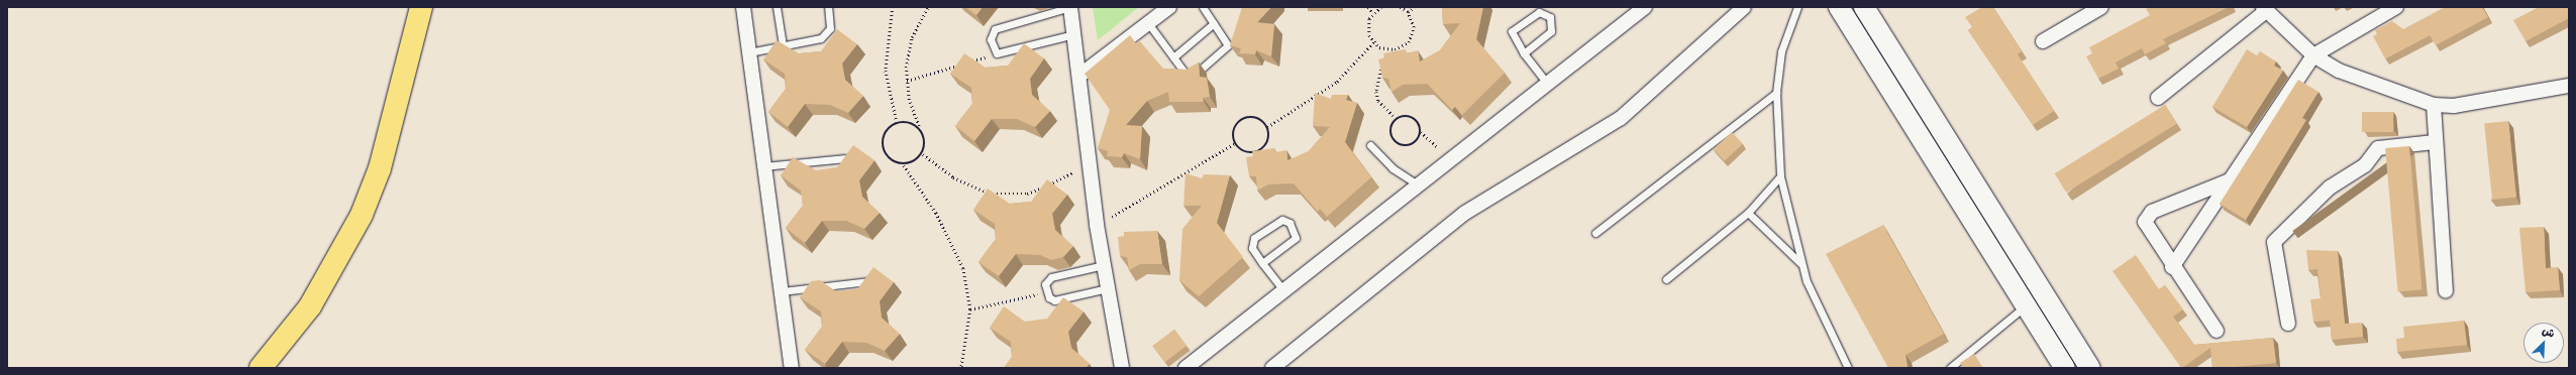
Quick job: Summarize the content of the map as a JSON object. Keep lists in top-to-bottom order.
{
  "north": "top right"
}
